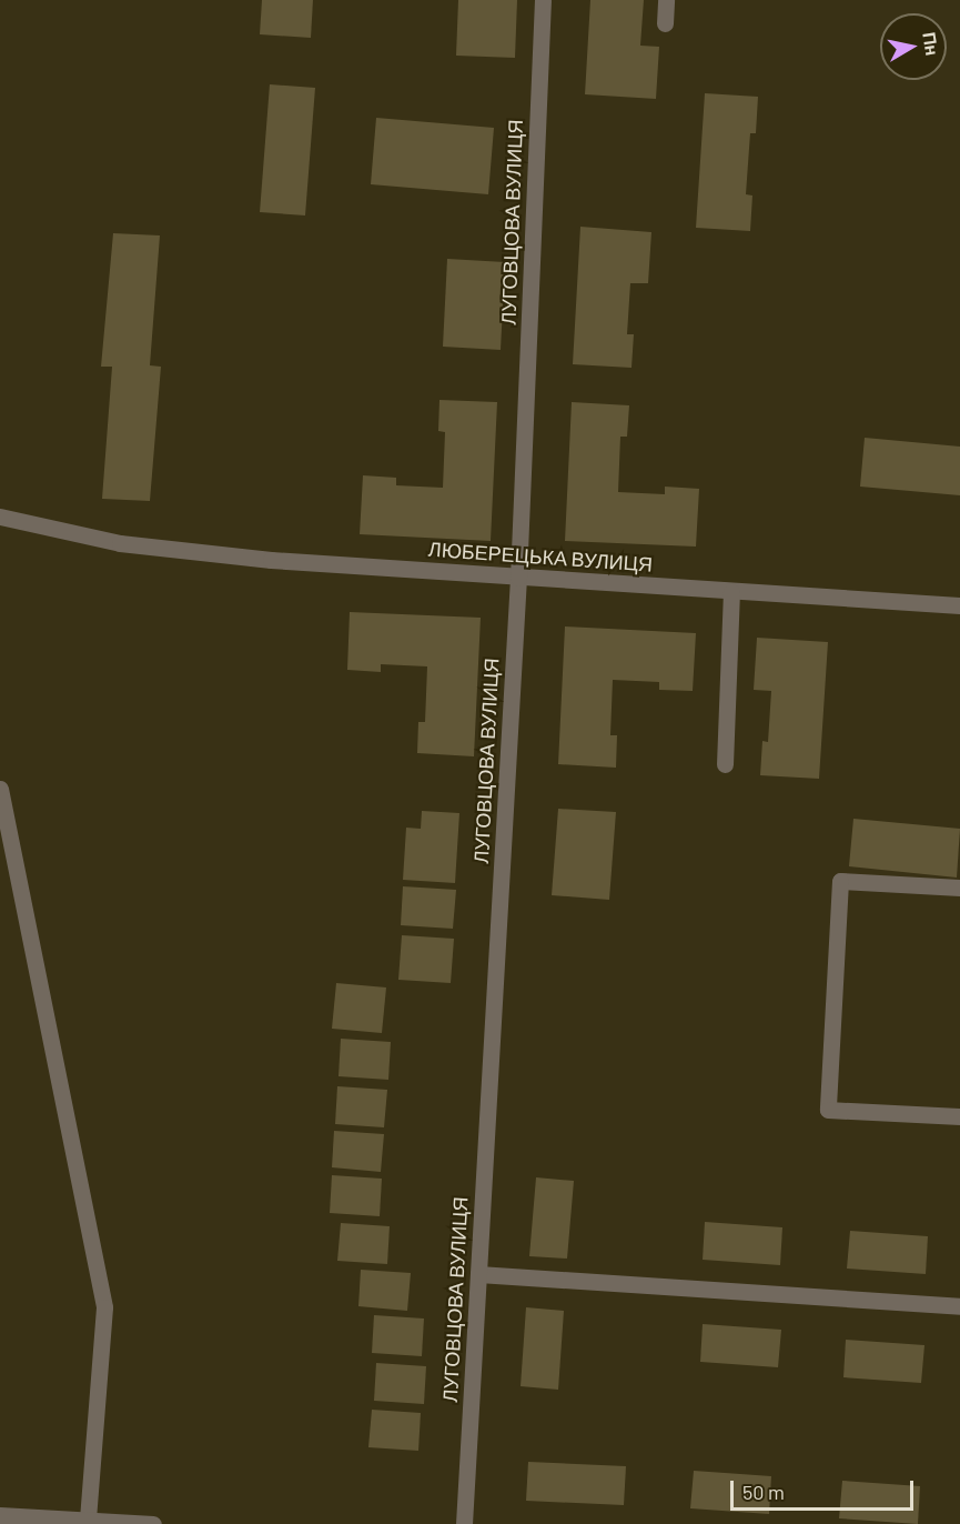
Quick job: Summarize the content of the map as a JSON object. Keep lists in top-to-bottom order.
{
  "streets": {
    "street": ["ЛУГОВЦОВА ВУЛИЦЯ", "ЛЮБЕРЕЦЬКА ВУЛИЦЯ"]
  },
  "crossings": [
    ["ЛУГОВЦОВА ВУЛИЦЯ", "ЛЮБЕРЕЦЬКА ВУЛИЦЯ"]
  ],
  "scale_bar": "50 m",
  "north": "right"
}
